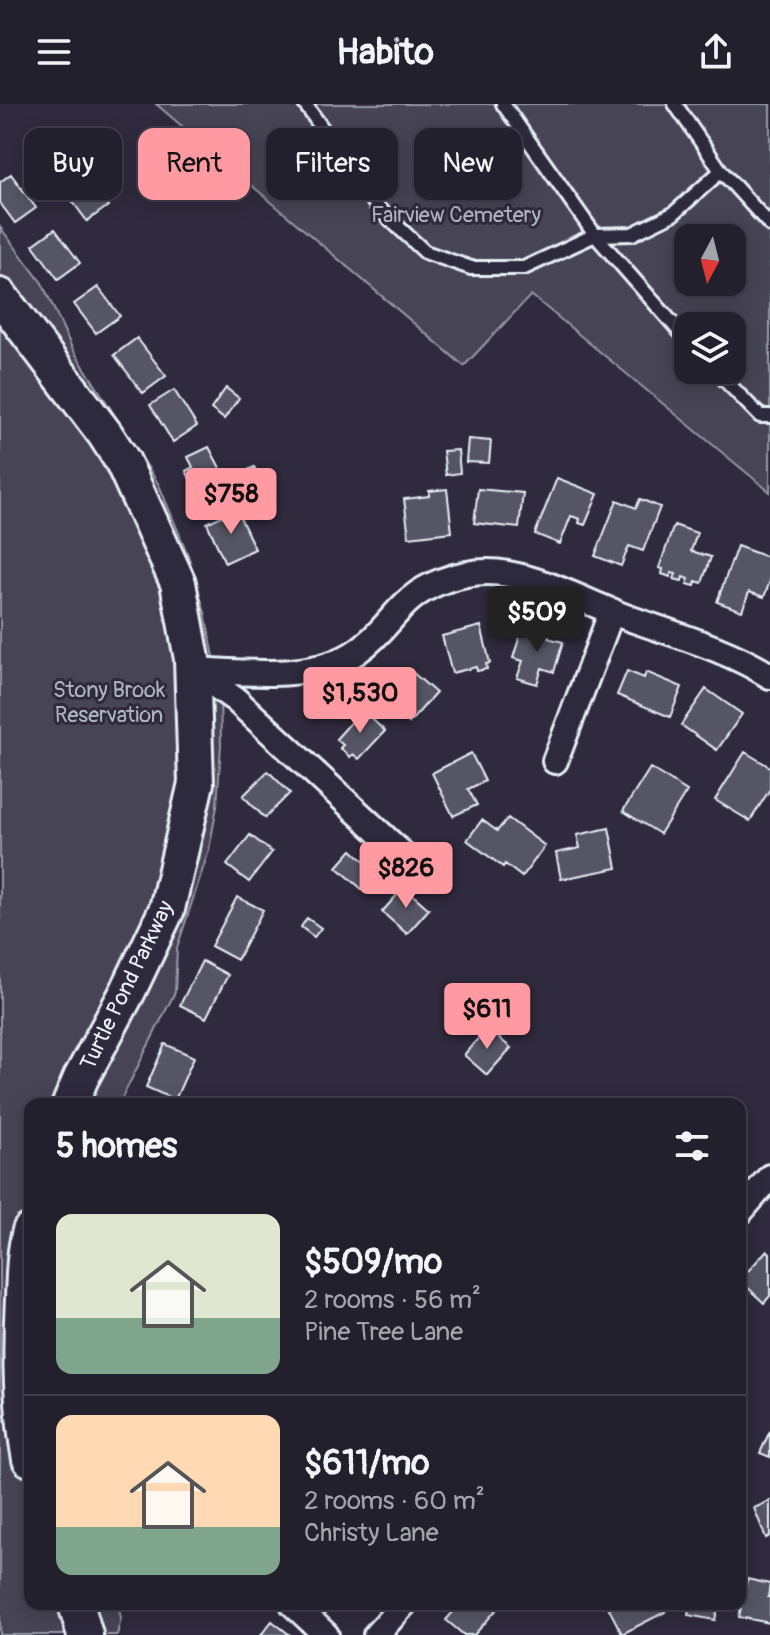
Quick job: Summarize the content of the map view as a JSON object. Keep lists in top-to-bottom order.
{
  "streets": {
    "main road": ["Turtle Pond Parkway"]
  },
  "parks": ["Fairview Cemetery", "Stony Brook Reservation"],
  "north": "bottom",
  "page": {
    "header": "Habito",
    "chip": [
      "Buy",
      "Rent",
      "Filters",
      "New"
    ],
    "price": [
      "$758",
      "$509",
      "$1,530",
      "$826",
      "$611"
    ],
    "heading": "5 homes",
    "list": [
      {
        "name": "$509/mo",
        "note": "2 rooms · 56 m² · Pine Tree Lane"
      },
      {
        "name": "$611/mo",
        "note": "2 rooms · 60 m² · Christy Lane"
      }
    ]
  }
}
